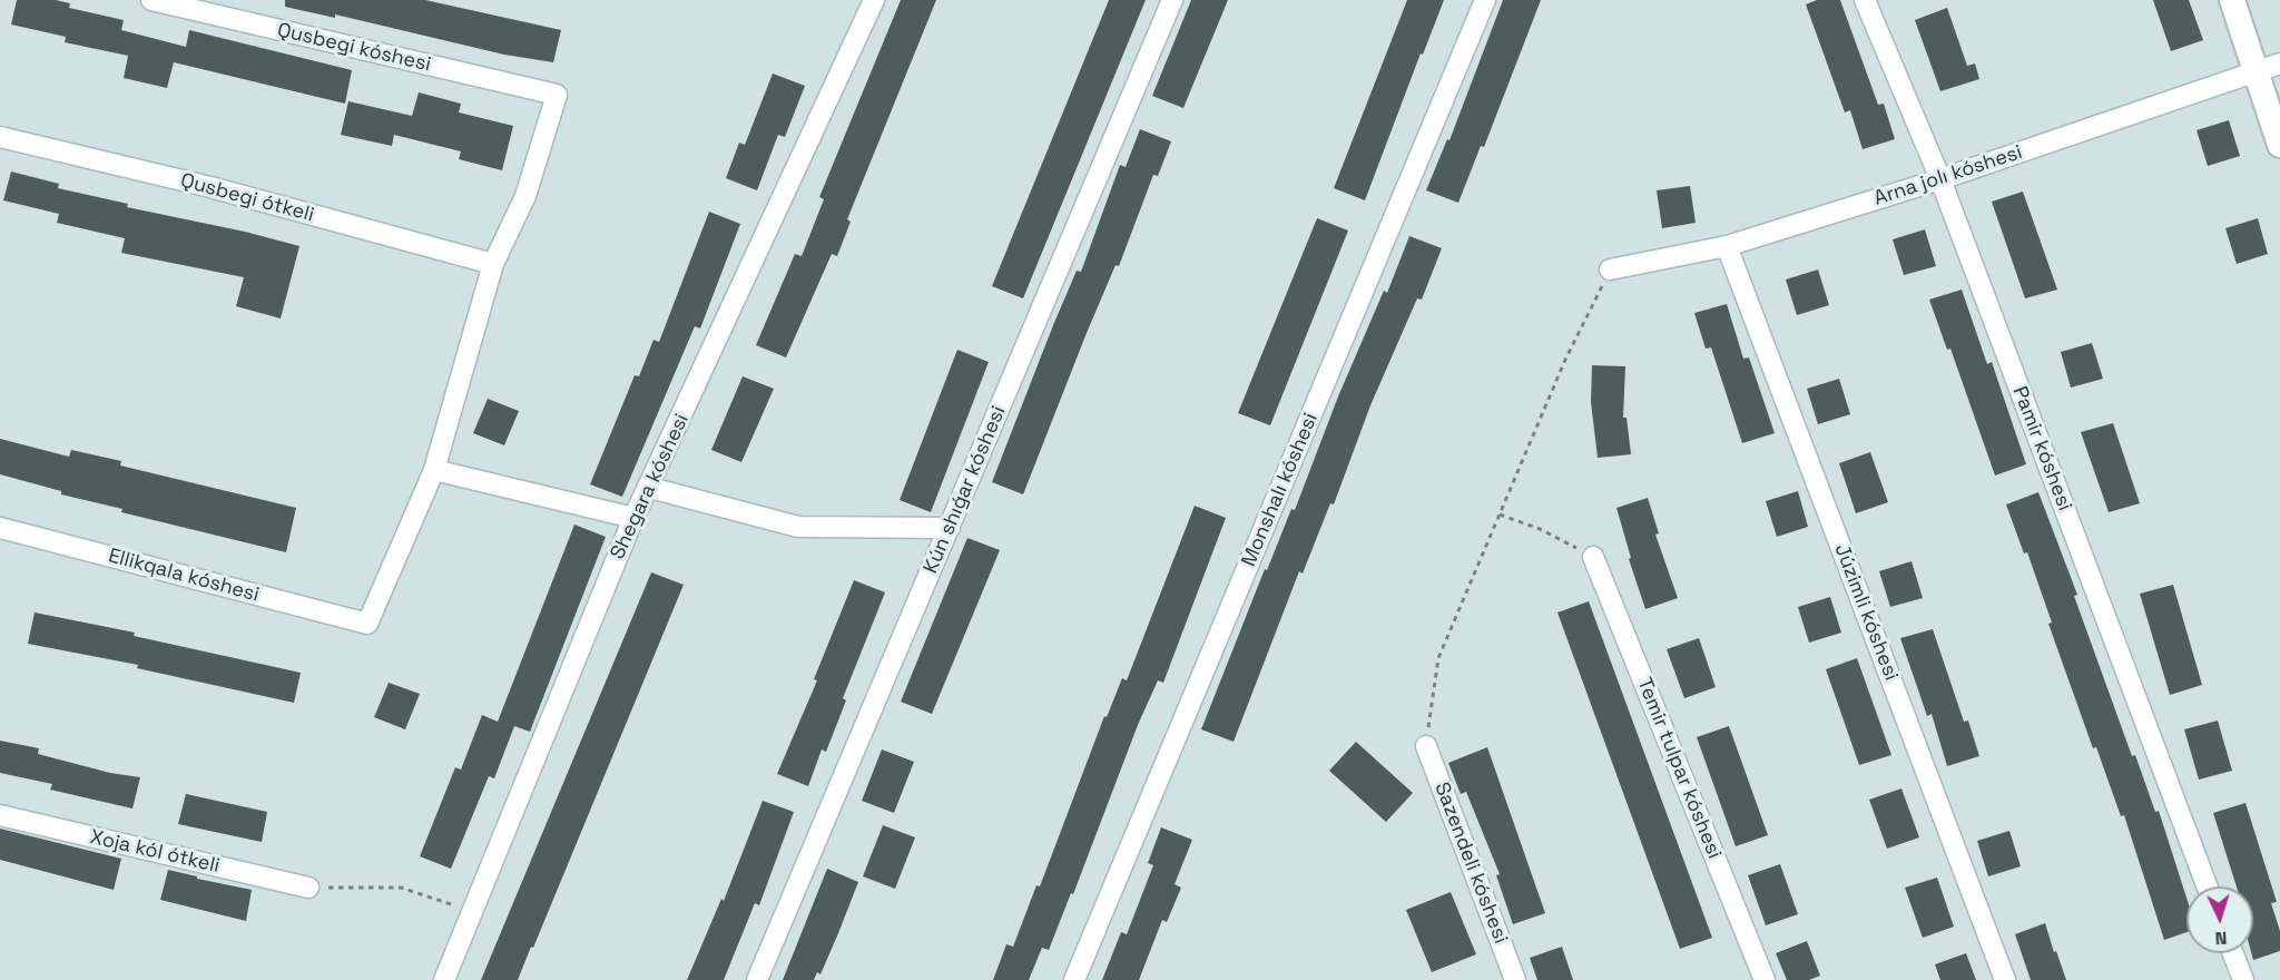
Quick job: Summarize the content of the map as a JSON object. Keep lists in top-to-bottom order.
{
  "streets": {
    "street": [
      "Qusbegi kóshesi",
      "Arna jolı kóshesi",
      "Qusbegi ótkeli",
      "Pamir kóshesi",
      "Shegara kóshesi",
      "Kún shıǵar kóshesi",
      "Monshalı kóshesi",
      "Ellikqala kóshesi",
      "Júzimli kóshesi",
      "Temir tulpar kóshesi",
      "Xoja kól ótkeli",
      "Sazendeli kóshesi"
    ]
  },
  "crossings": [
    ["Qusbegi kóshesi", "Qusbegi ótkeli"],
    ["Arna jolı kóshesi", "Pamir kóshesi"],
    ["Arna jolı kóshesi", "Júzimli kóshesi"]
  ],
  "north": "bottom"
}
